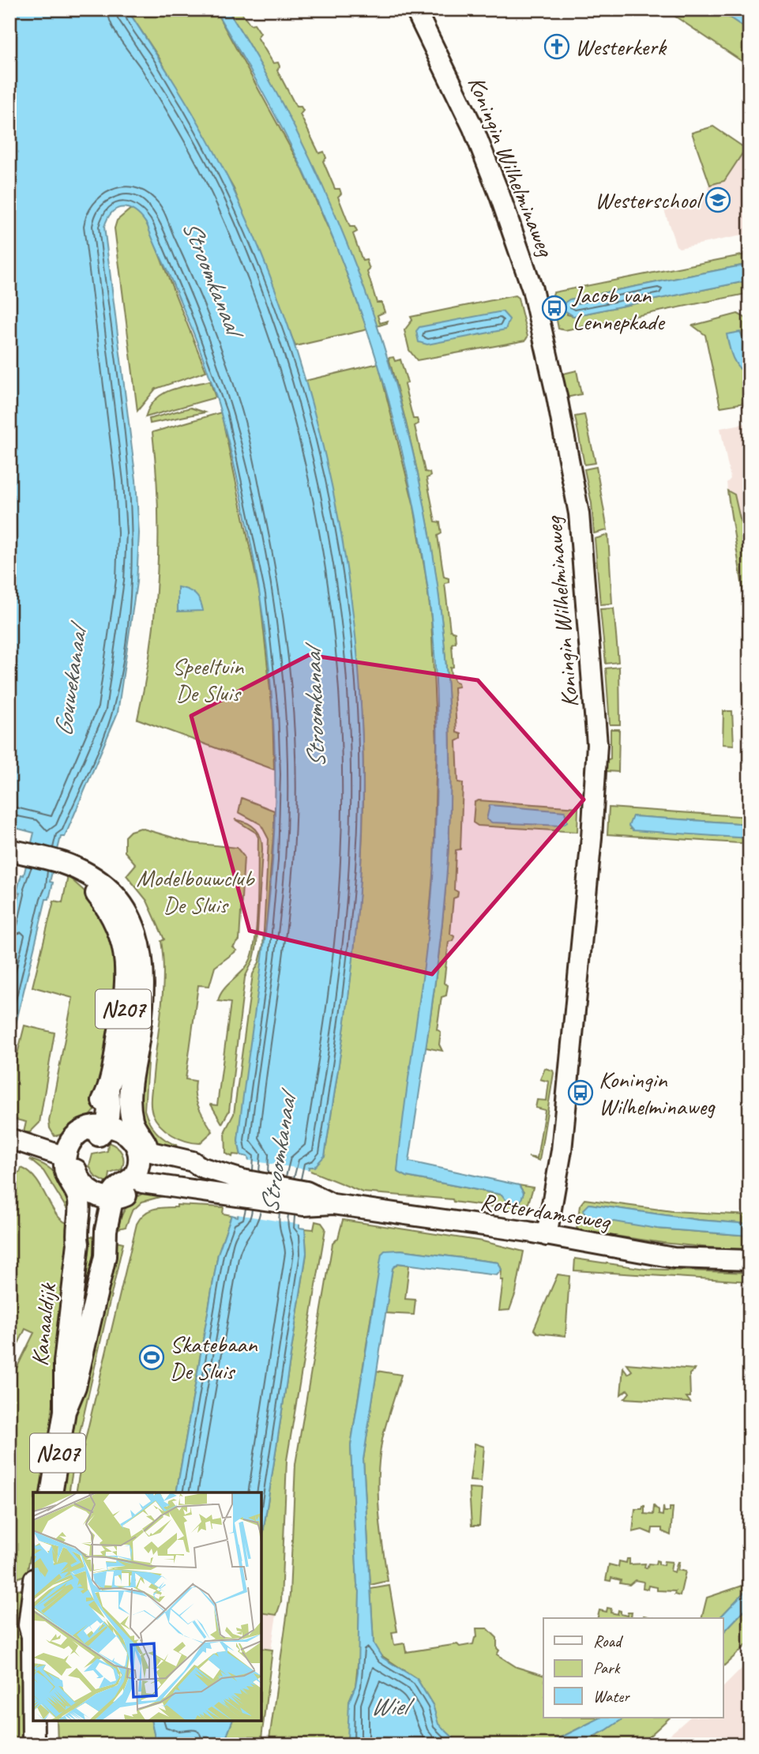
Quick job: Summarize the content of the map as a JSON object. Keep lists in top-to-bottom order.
{
  "streets": {
    "main road": [
      "Koningin Wilhelminaweg",
      "N207",
      "Rotterdamseweg",
      "Kanaaldijk"
    ]
  },
  "crossings": [
    ["Koningin Wilhelminaweg", "Rotterdamseweg"],
    ["N207", "Rotterdamseweg"],
    ["N207", "Kanaaldijk"]
  ],
  "water": ["Stroomkanaal", "Gouwekanaal", "Wiel"],
  "parks": ["Speeltuin De Sluis", "Modelbouwclub De Sluis"],
  "places": {
    "church": ["Westerkerk"],
    "school or university": ["Westerschool"],
    "bus stop": ["Jacob van Lennepkade", "Koningin Wilhelminaweg"],
    "sports": ["Skatebaan De Sluis"]
  },
  "legend": ["Road", "Park", "Water"]
}
